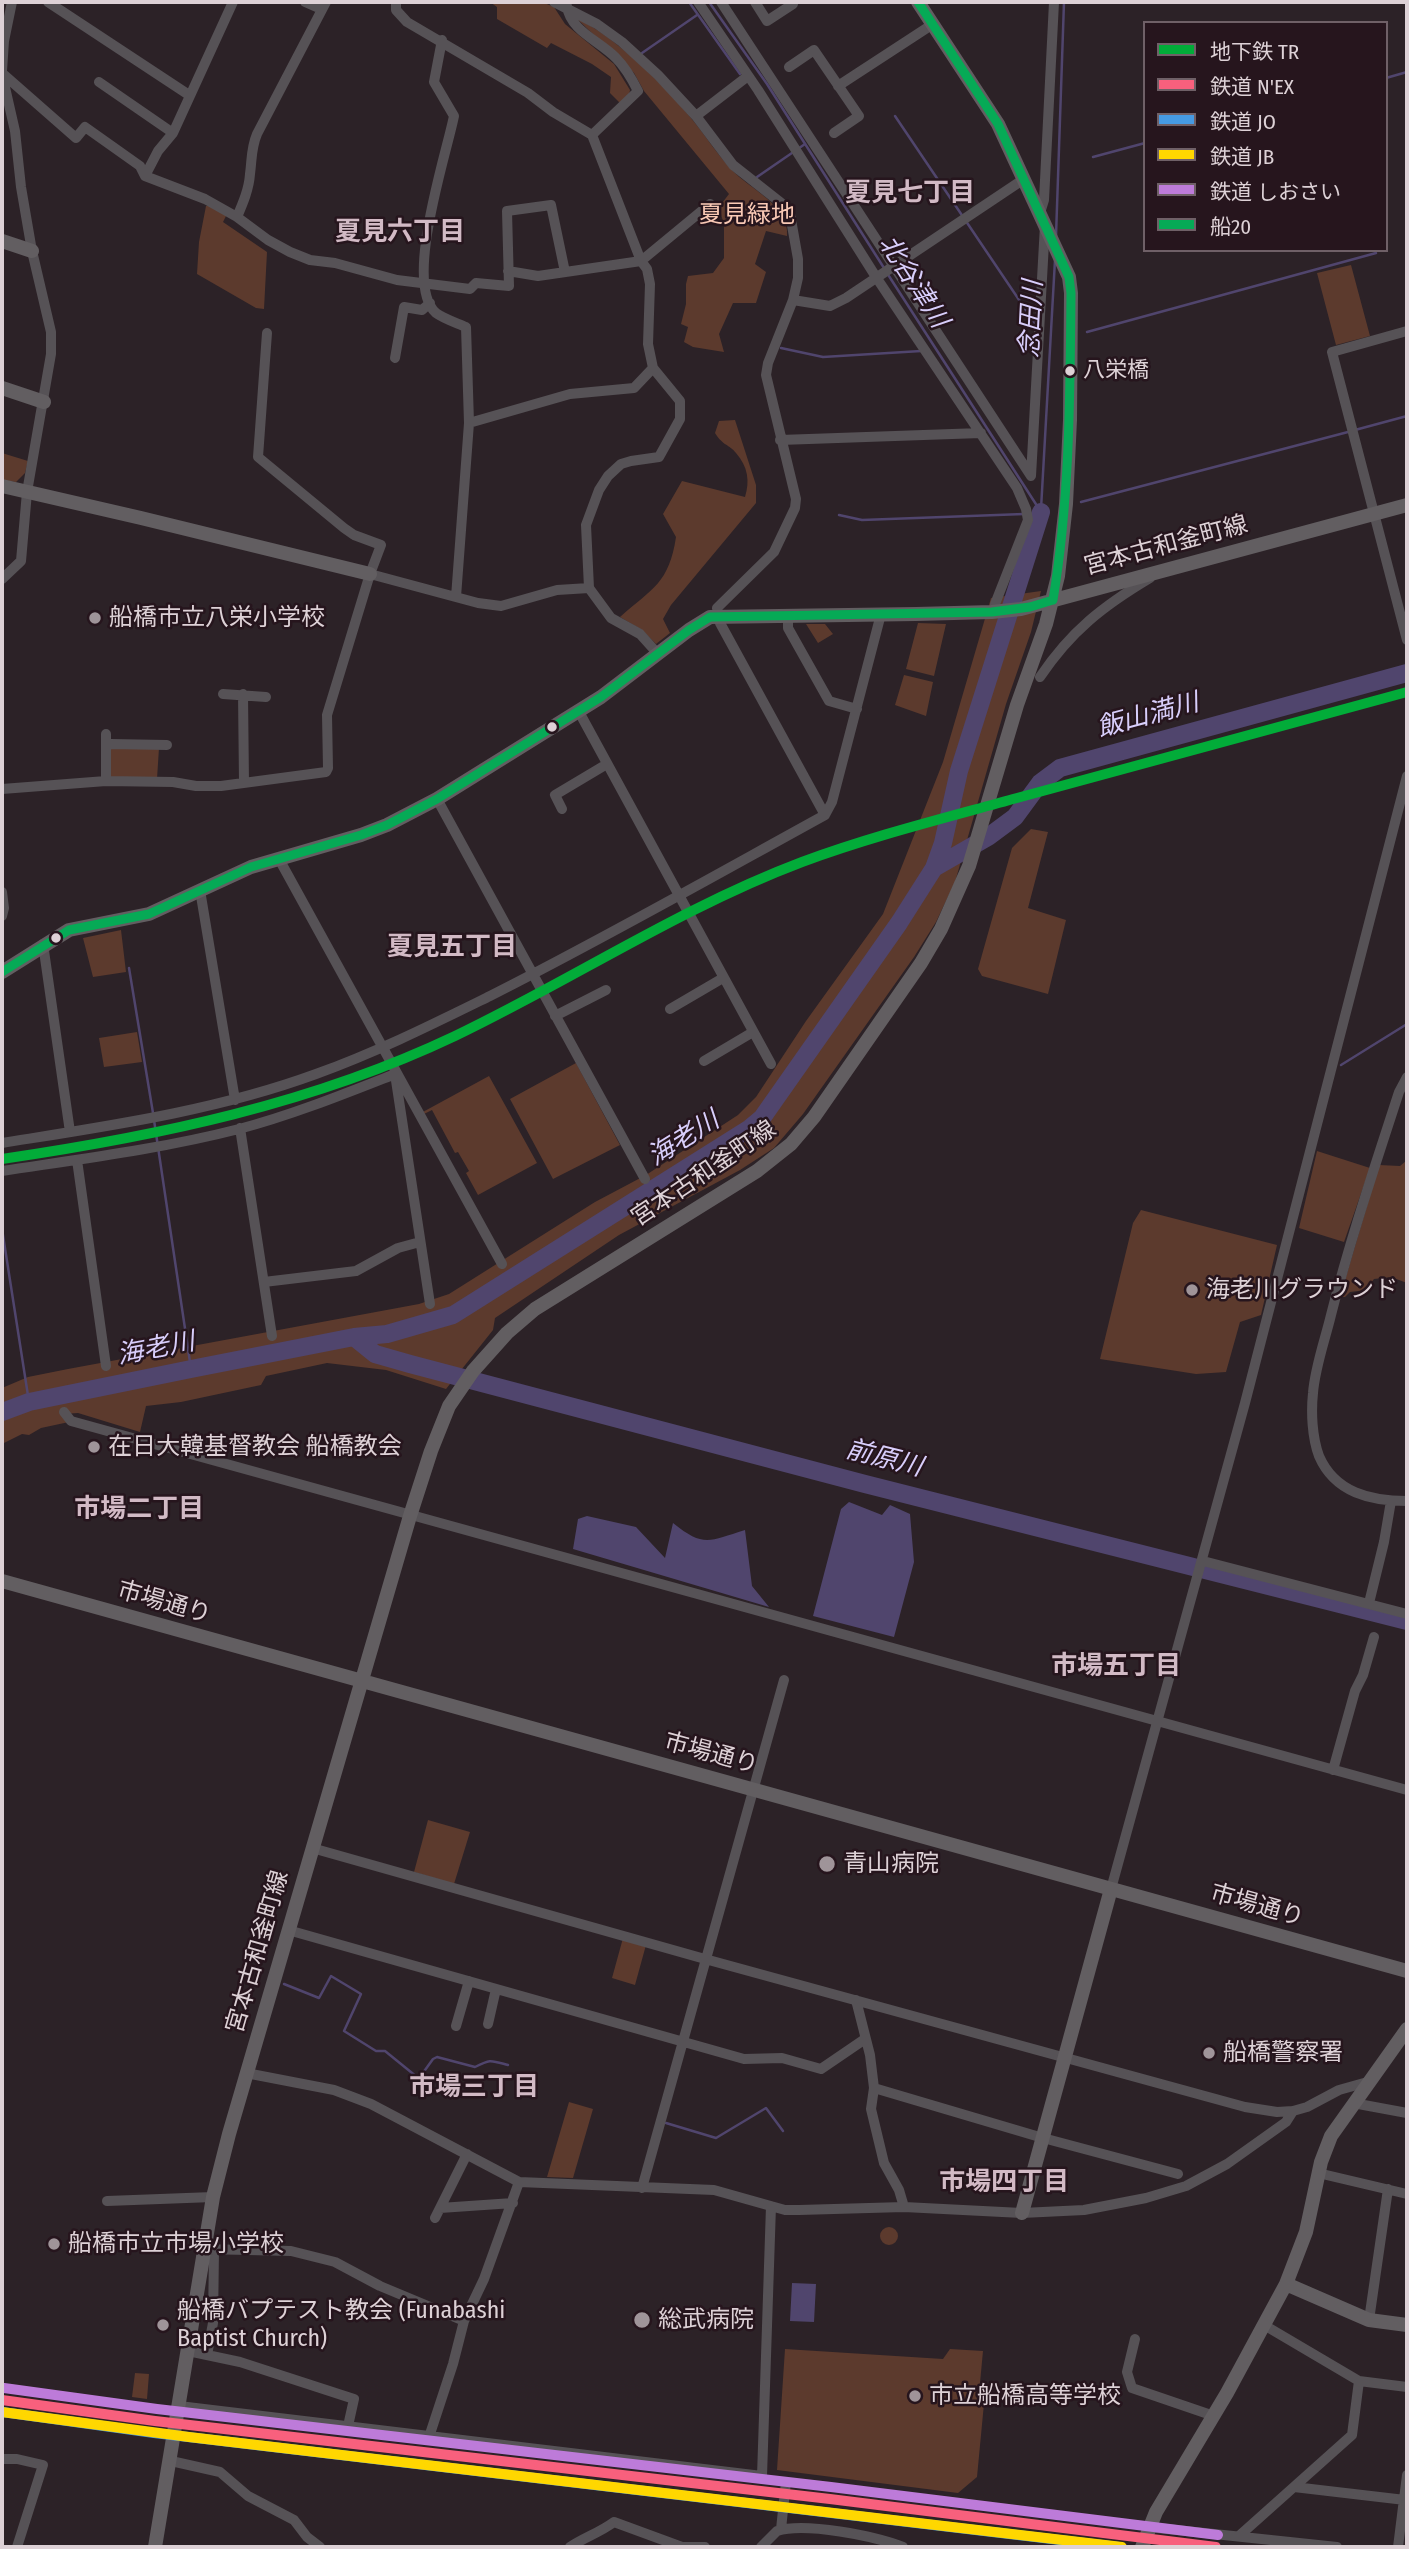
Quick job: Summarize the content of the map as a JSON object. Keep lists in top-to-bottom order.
{
  "streets": {
    "street": ["宮本古和釜町線", "市場通り"]
  },
  "crossings": [
    ["宮本古和釜町線", "市場通り"]
  ],
  "districts": [
    "夏見七丁目",
    "夏見六丁目",
    "夏見五丁目",
    "市場二丁目",
    "市場五丁目",
    "市場三丁目",
    "市場四丁目"
  ],
  "water": [
    "北谷津川",
    "念田川",
    "飯山満川",
    "海老川",
    "前原川"
  ],
  "parks": ["夏見緑地"],
  "places": [
    "八栄橋",
    "船橋市立八栄小学校",
    "海老川グラウンド",
    "在日大韓基督教会 船橋教会",
    "青山病院",
    "船橋警察署",
    "船橋市立市場小学校",
    "総武病院",
    "船橋バプテスト教会 (Funabashi Baptist Church)",
    "市立船橋高等学校"
  ],
  "lines": [
    "transit line 船20",
    "metro line TR",
    "rail line しおさい",
    "rail line N'EX",
    "rail line JO",
    "rail line JB"
  ],
  "legend": [
    "地下鉄 TR",
    "鉄道 N'EX",
    "鉄道 JO",
    "鉄道 JB",
    "鉄道 しおさい",
    "船20"
  ]
}
